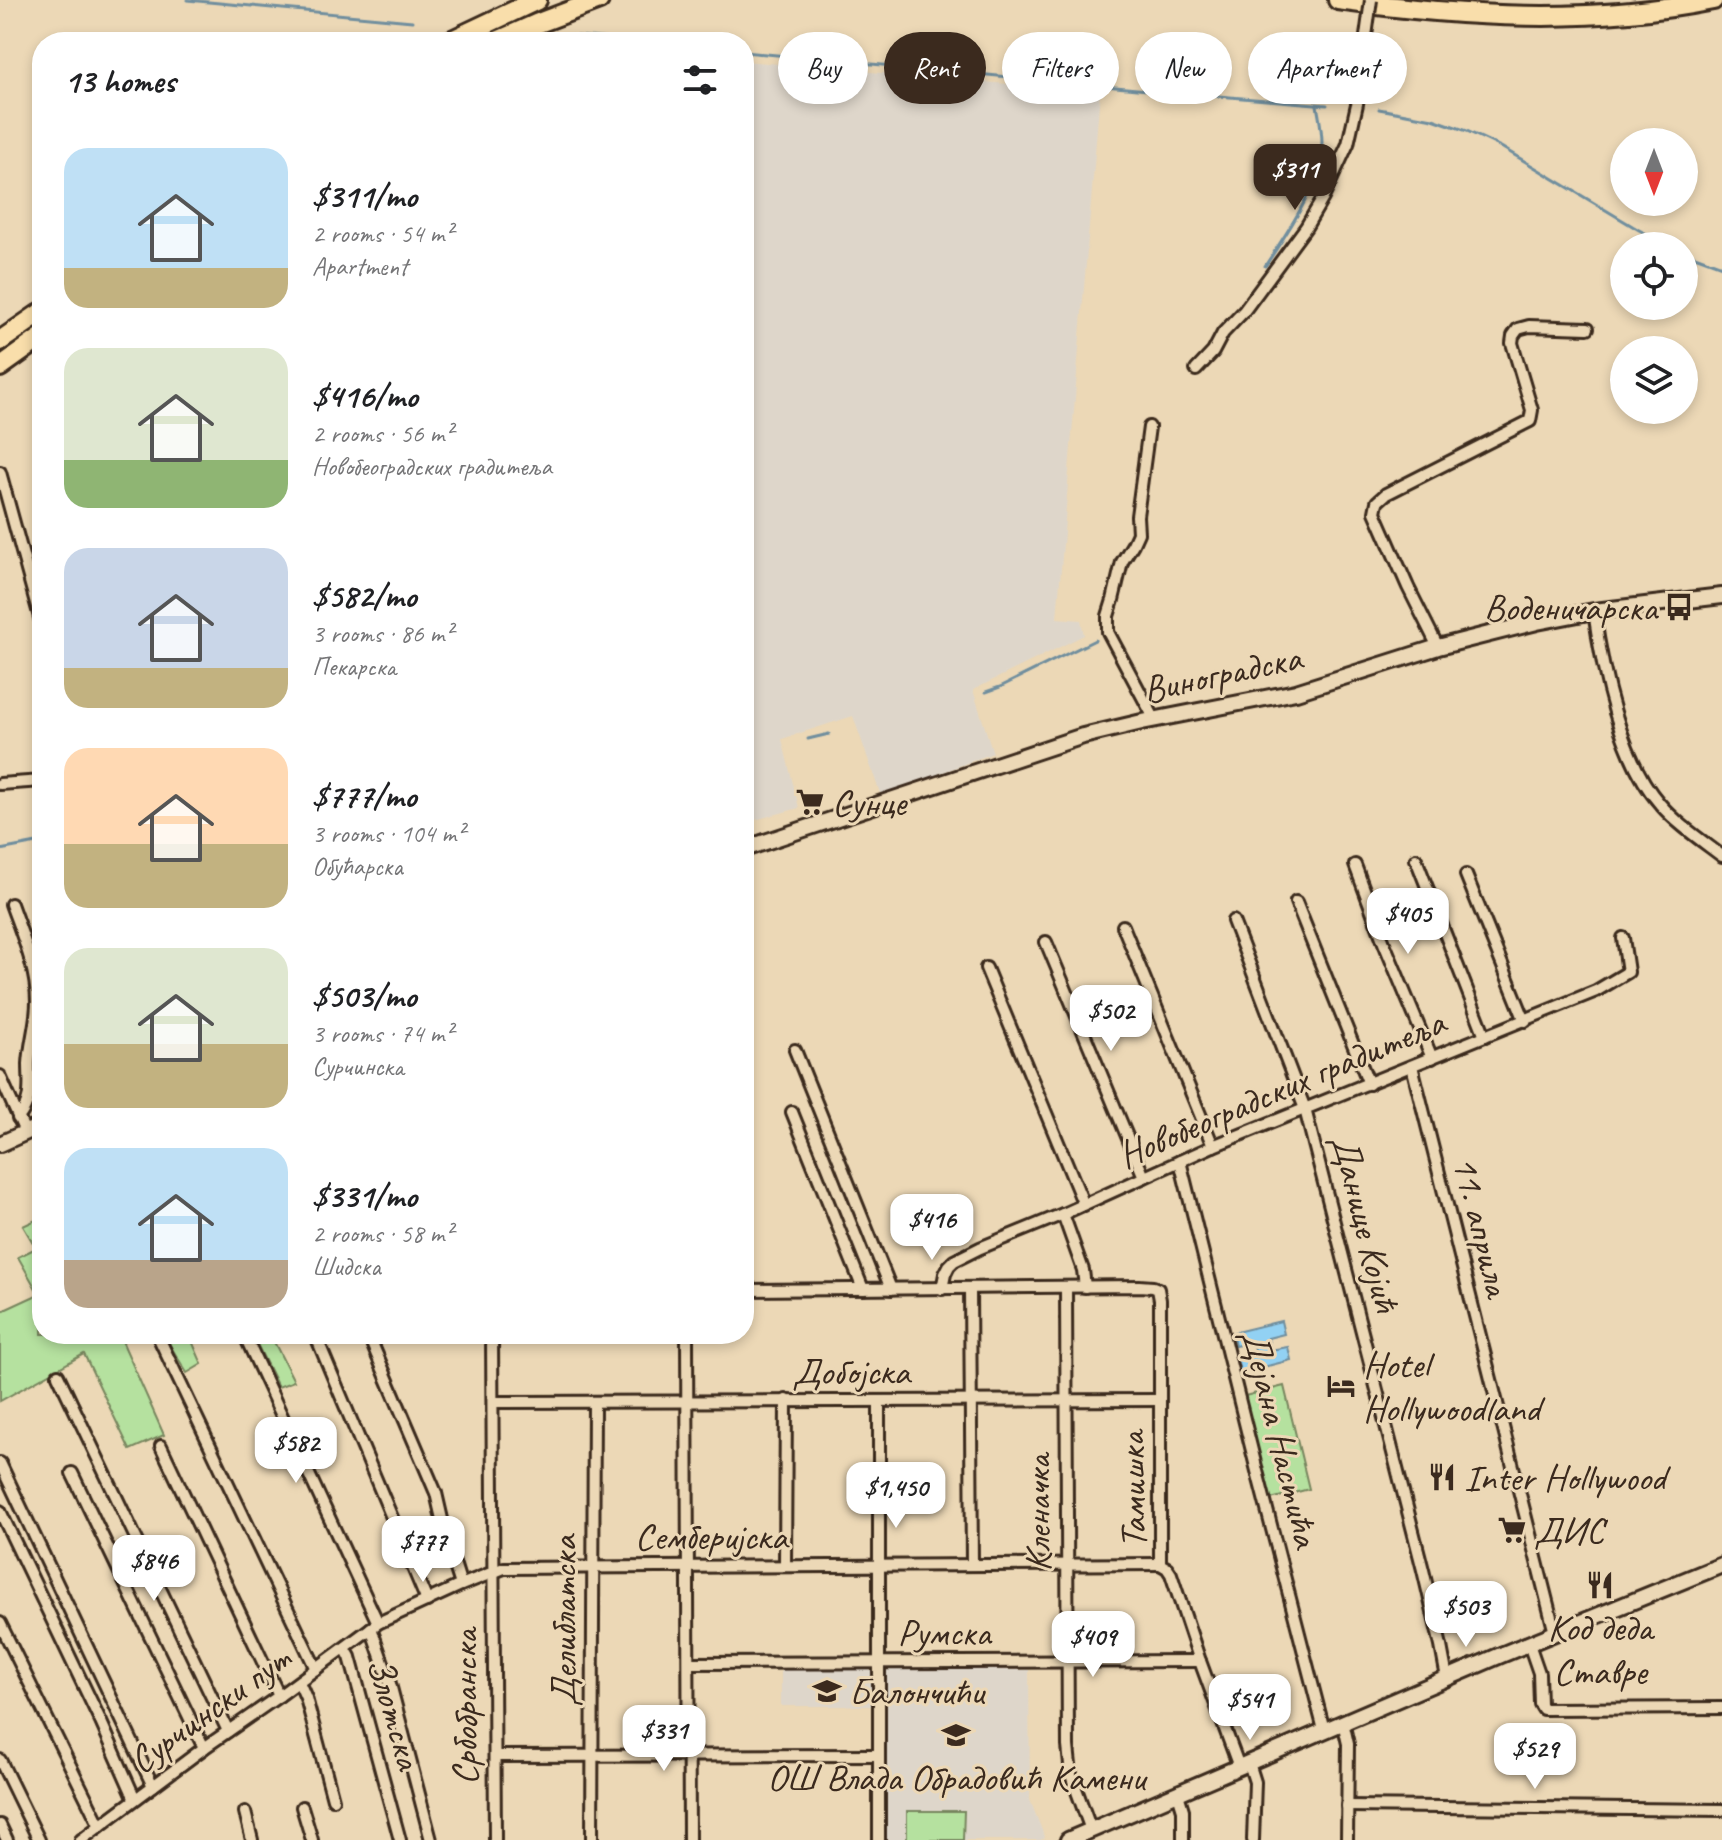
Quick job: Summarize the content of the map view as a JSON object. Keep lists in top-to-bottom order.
{
  "streets": {
    "street": [
      "Виноградска",
      "Новобеоградских градитеља",
      "Данице Којић",
      "11. априла",
      "Добојска",
      "Дејана Настића",
      "Тамишка",
      "Кленачка",
      "Семберијска",
      "Делиблатска",
      "Румска",
      "Србобранска",
      "Сурчински пут",
      "Злотска"
    ]
  },
  "crossings": [
    ["Новобеоградских градитеља", "Данице Којић"],
    ["Новобеоградских градитеља", "11. априла"],
    ["Новобеоградских градитеља", "Дејана Настића"],
    ["Добојска", "Тамишка"],
    ["Добојска", "Кленачка"],
    ["Добојска", "Делиблатска"],
    ["Добојска", "Србобранска"],
    ["Тамишка", "Семберијска"],
    ["Тамишка", "Румска"],
    ["Кленачка", "Семберијска"],
    ["Кленачка", "Румска"],
    ["Семберијска", "Делиблатска"],
    ["Семберијска", "Србобранска"],
    ["Семберијска", "Сурчински пут"],
    ["Сурчински пут", "Злотска"]
  ],
  "places": {
    "bus stop": ["Воденичарска"],
    "supermarket": ["Сунце", "ДИС"],
    "hotel": ["Hotel Hollywoodland"],
    "restaurant": ["Inter Hollywood", "Код деда Ставре"],
    "school or university": ["Балончићи", "ОШ Влада Обрадовић Камени"]
  },
  "north": "bottom",
  "page": {
    "chip": [
      "Buy",
      "Rent",
      "Filters",
      "New",
      "Apartment"
    ],
    "heading": "13 homes",
    "list": [
      {
        "name": "$311/mo",
        "note": "2 rooms · 54 m² · Apartment"
      },
      {
        "name": "$416/mo",
        "note": "2 rooms · 56 m² · Новобеоградских градитеља"
      },
      {
        "name": "$582/mo",
        "note": "3 rooms · 86 m² · Пекарска"
      },
      {
        "name": "$777/mo",
        "note": "3 rooms · 104 m² · Обућарска"
      },
      {
        "name": "$503/mo",
        "note": "3 rooms · 74 m² · Сурчинска"
      },
      {
        "name": "$331/mo",
        "note": "2 rooms · 58 m² · Шидска"
      }
    ],
    "price": [
      "$311",
      "$405",
      "$502",
      "$416",
      "$582",
      "$1,450",
      "$777",
      "$846",
      "$503",
      "$409",
      "$541",
      "$331",
      "$529"
    ]
  }
}
